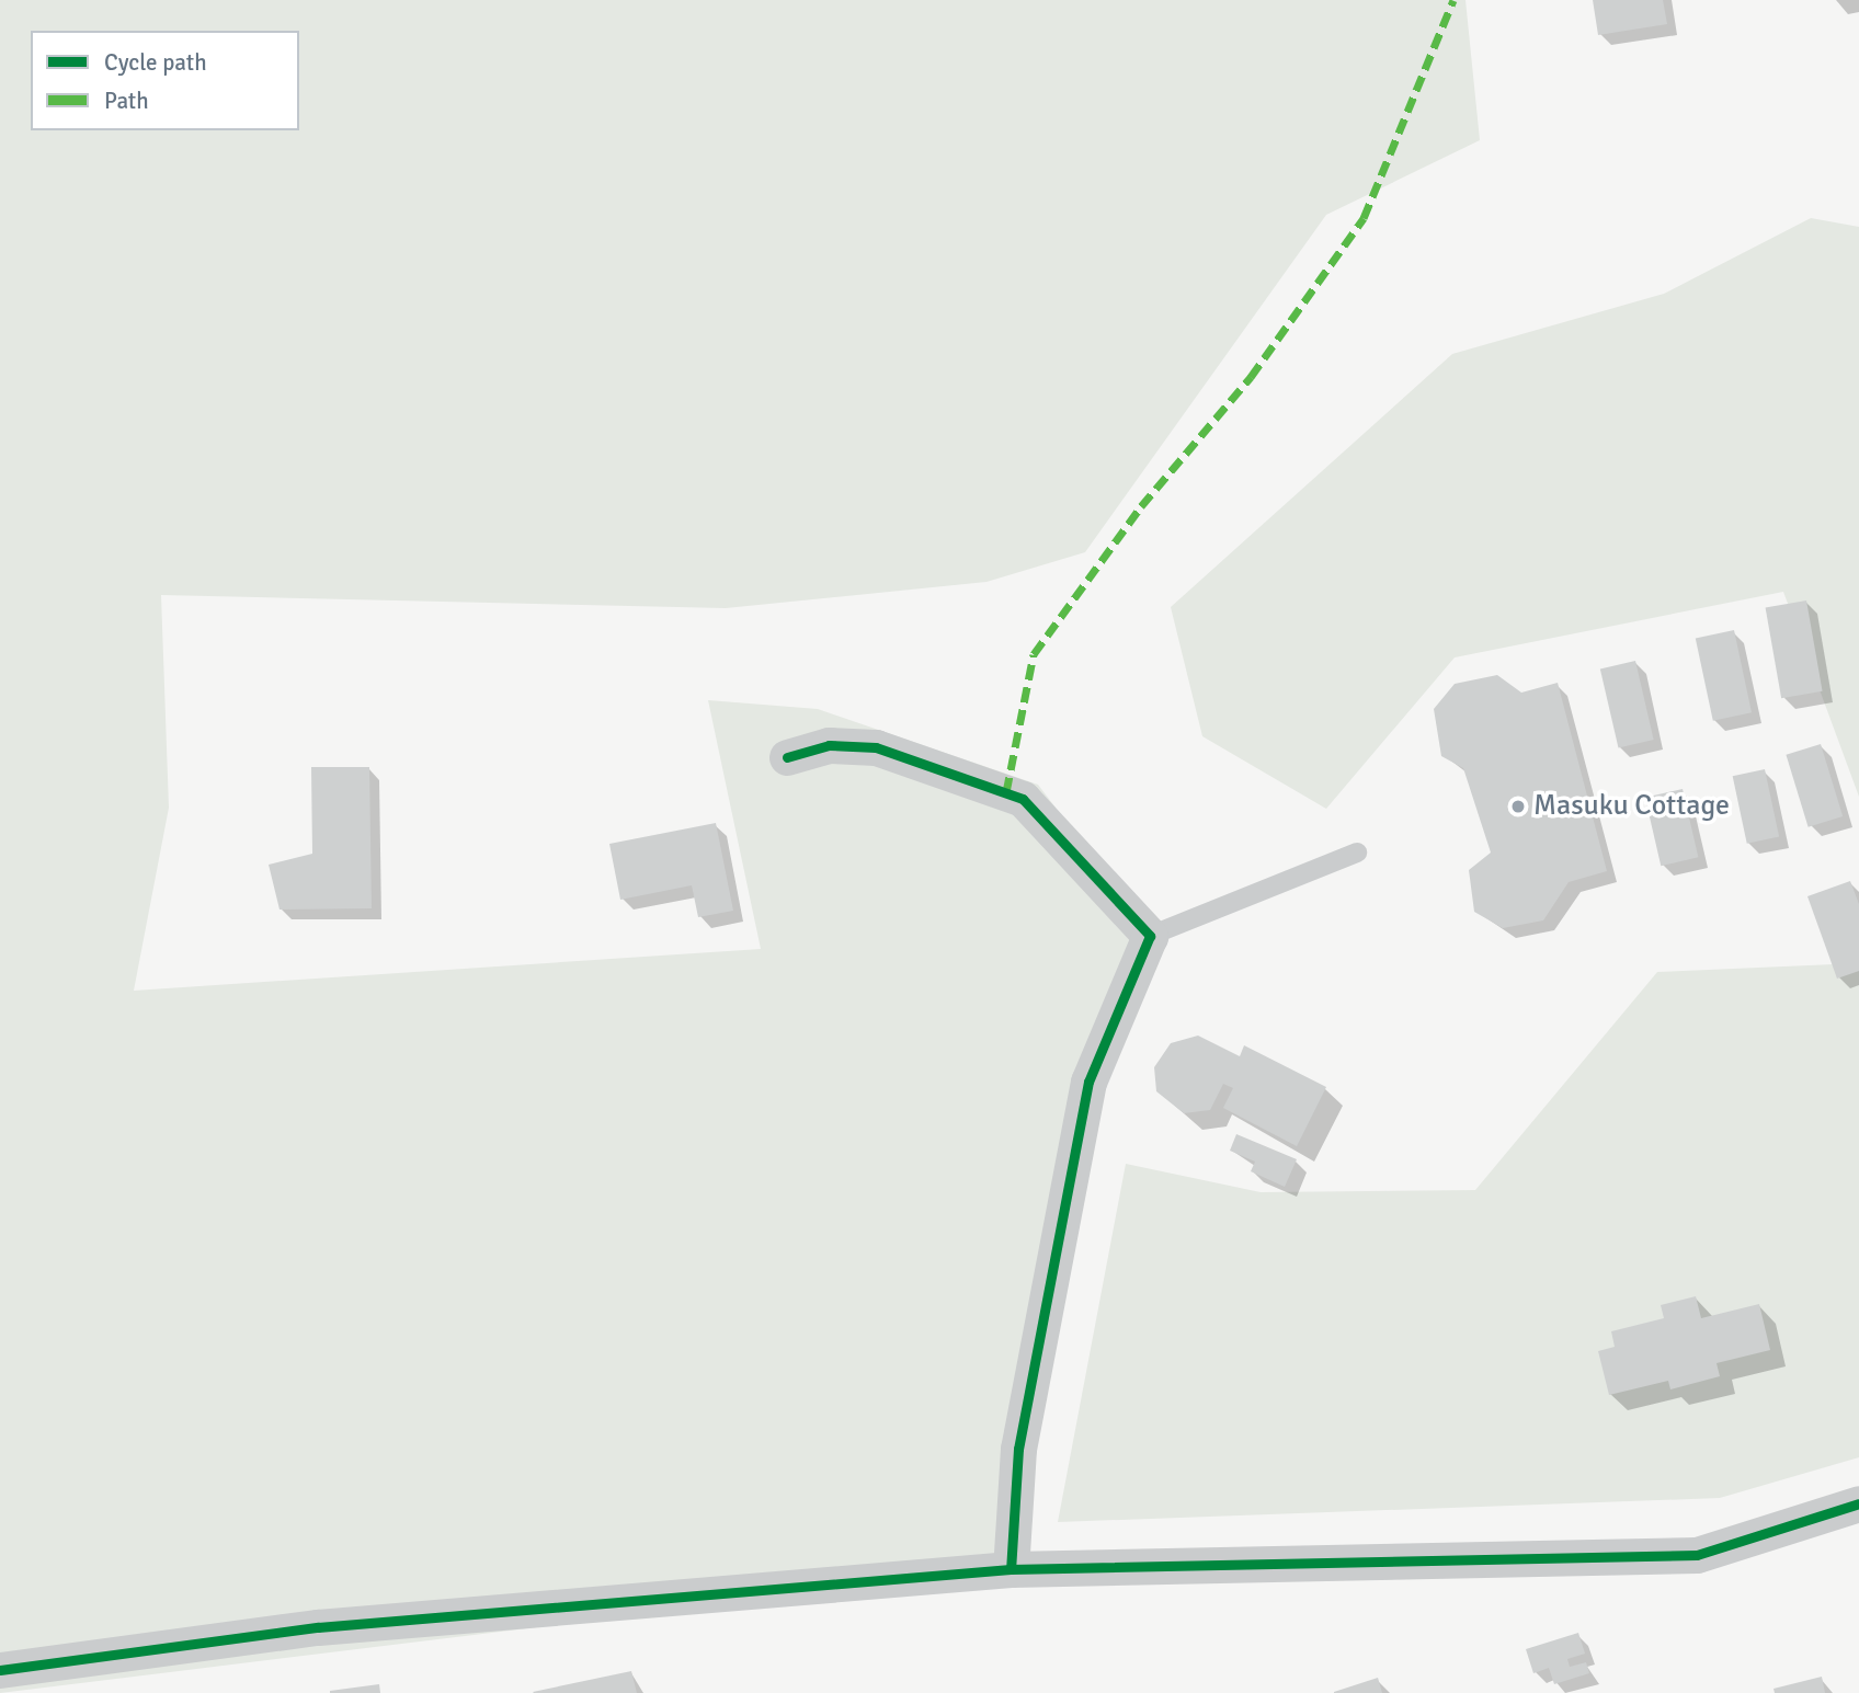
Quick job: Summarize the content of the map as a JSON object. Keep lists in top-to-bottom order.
{
  "places": ["Masuku Cottage"],
  "legend": ["Cycle path", "Path"]
}
